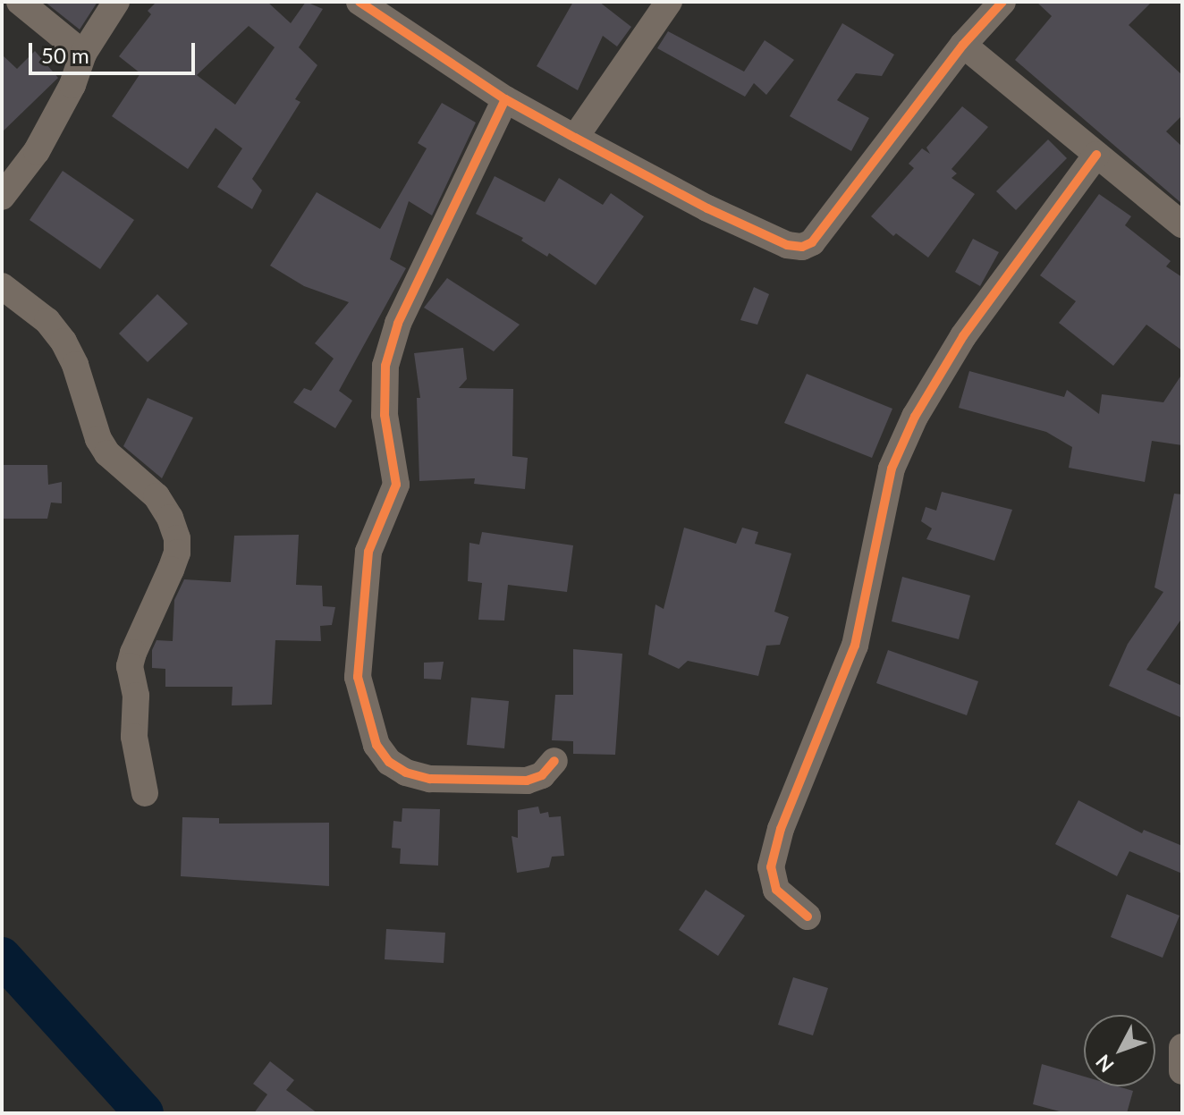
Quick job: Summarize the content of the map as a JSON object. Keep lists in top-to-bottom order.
{
  "scale_bar": "50 m",
  "north": "bottom left"
}
